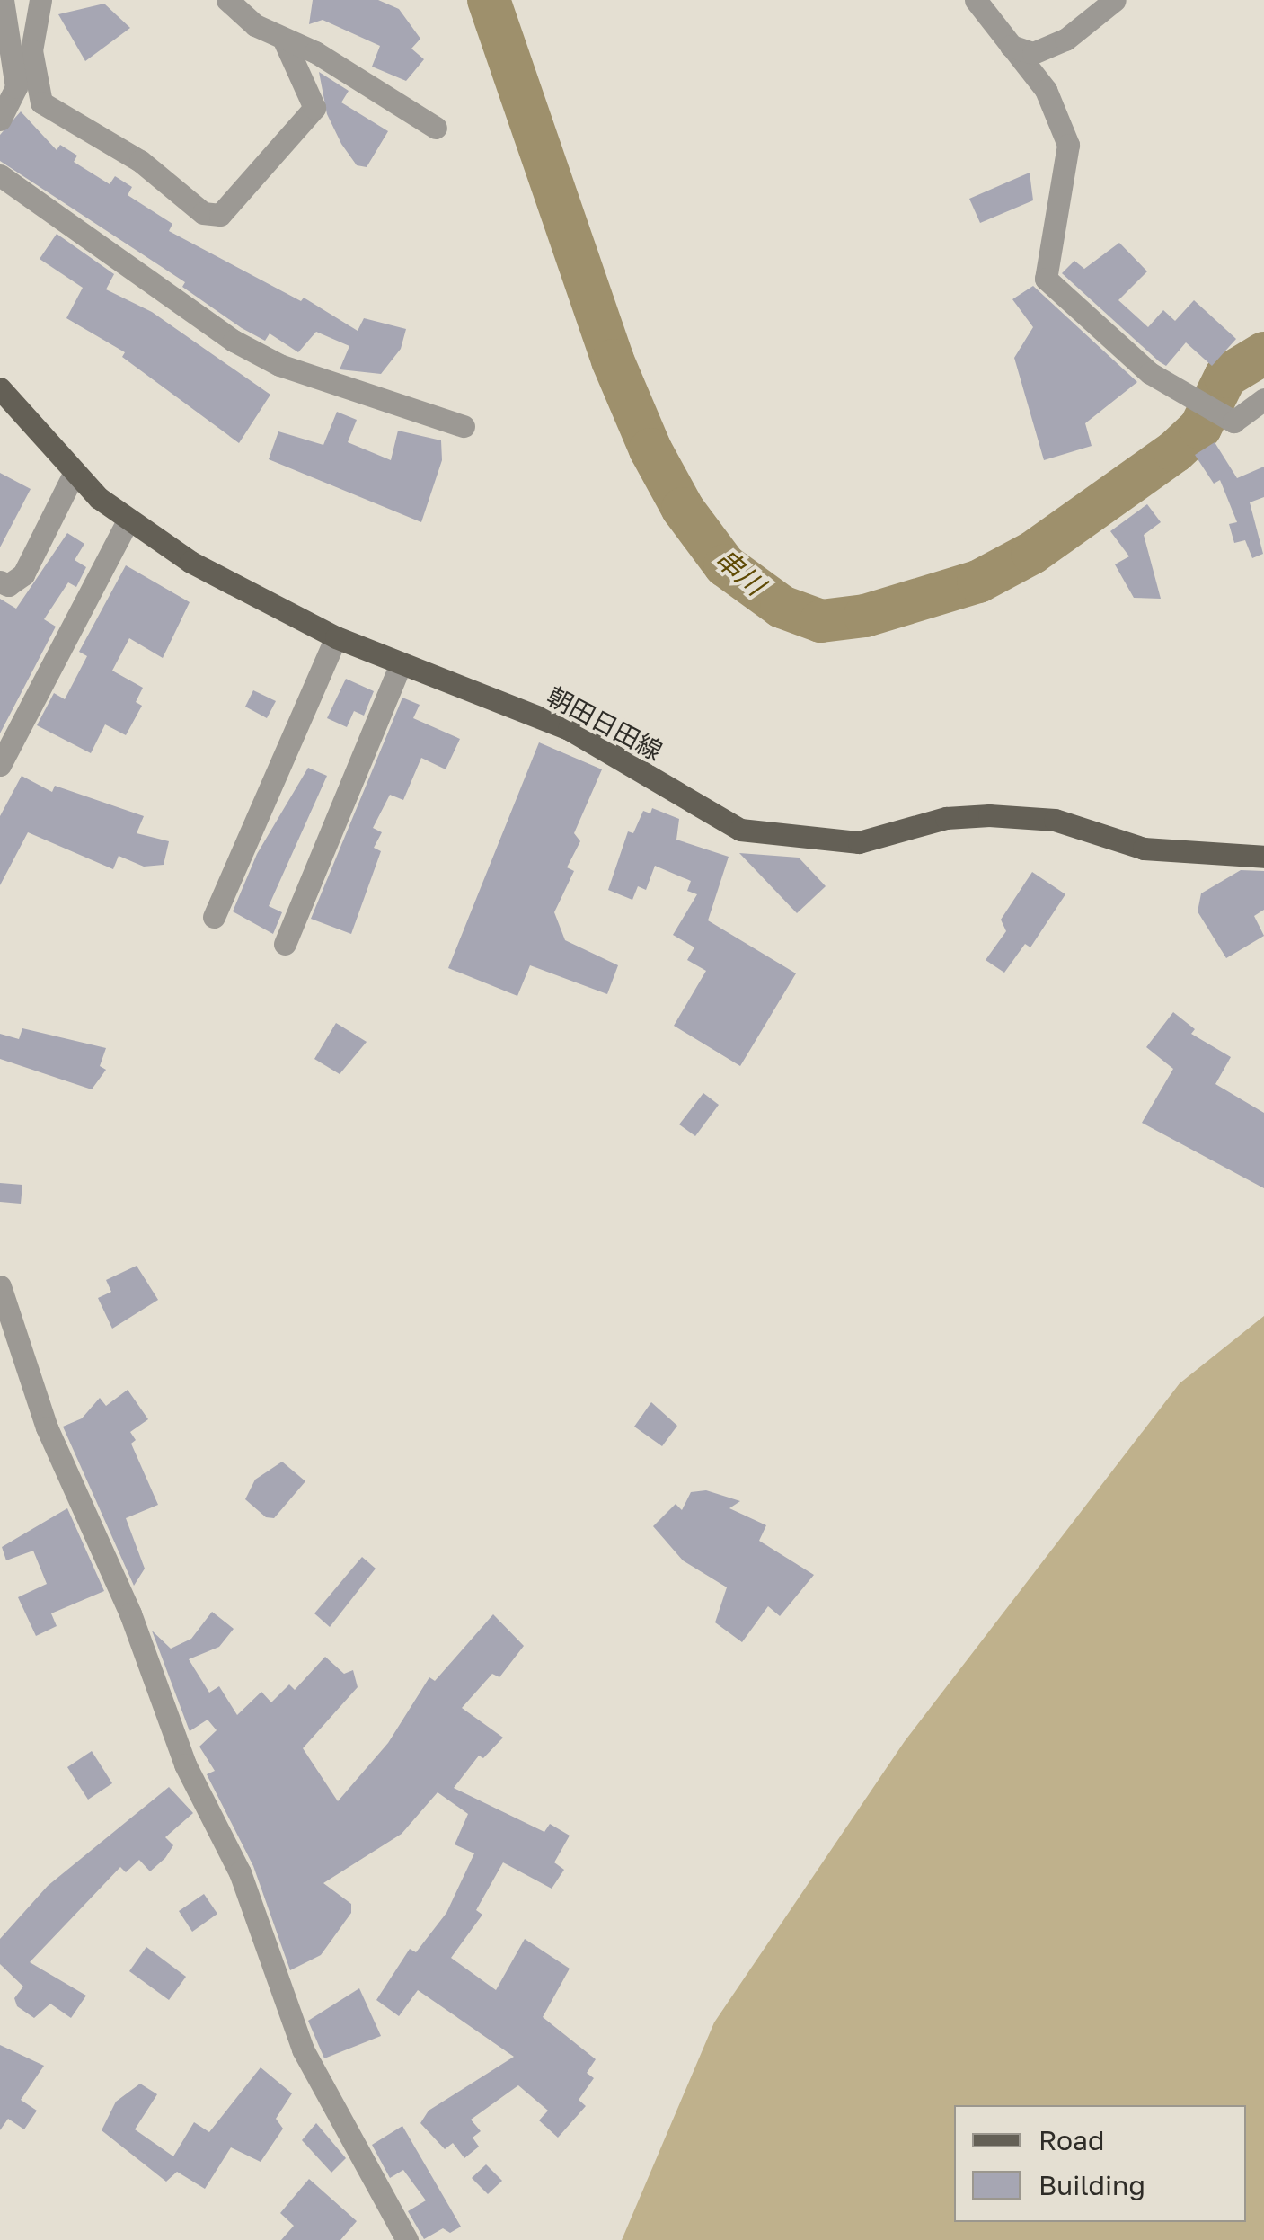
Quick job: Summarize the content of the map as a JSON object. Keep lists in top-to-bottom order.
{
  "streets": {
    "main road": ["朝田日田線"]
  },
  "water": ["串川"],
  "legend": ["Road", "Building"]
}
